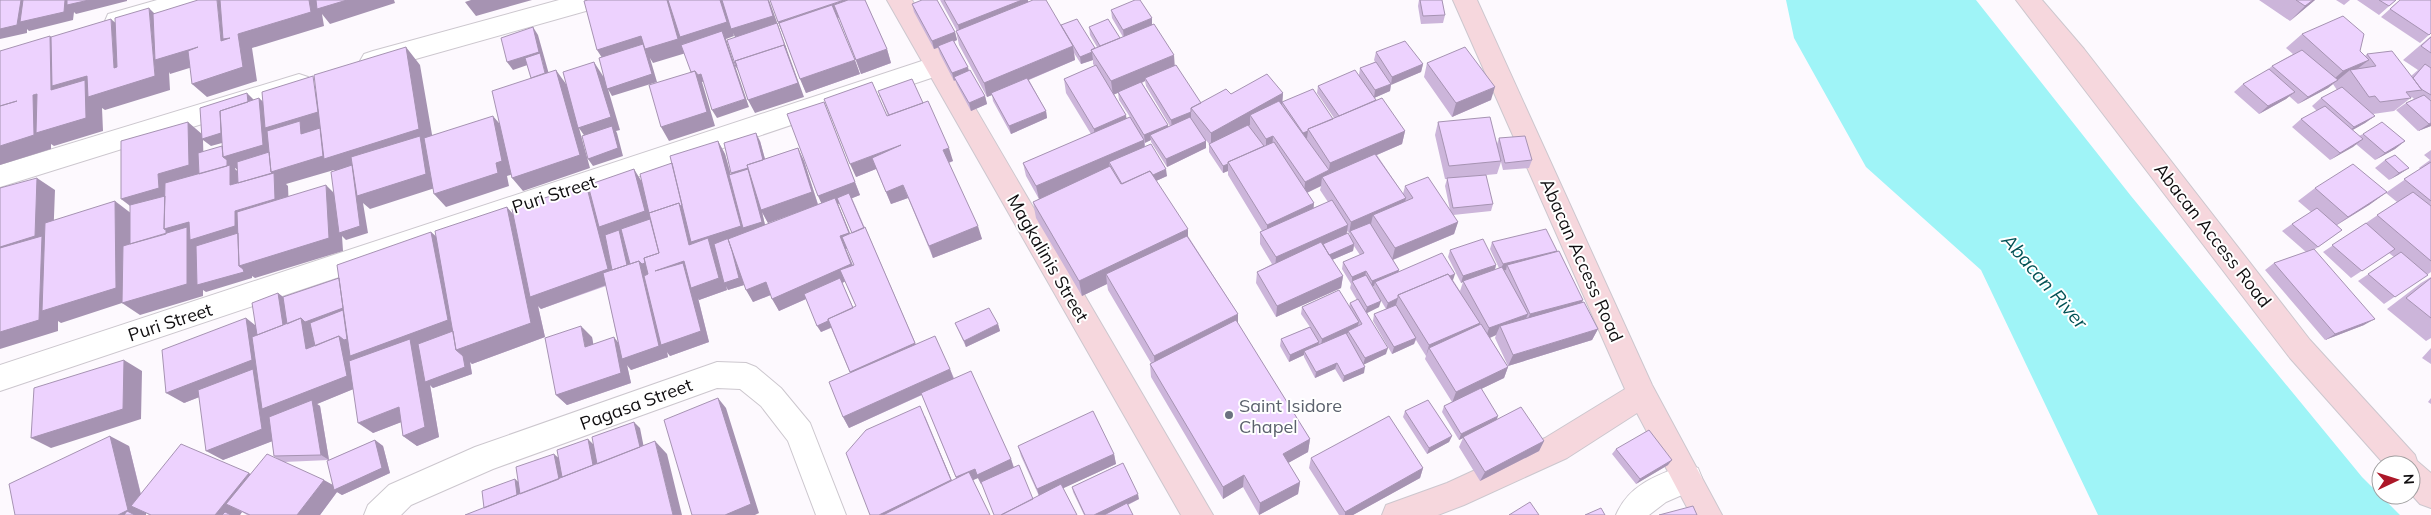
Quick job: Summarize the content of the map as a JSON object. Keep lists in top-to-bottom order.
{
  "streets": {
    "street": [
      "Puri Street",
      "Abacan Access Road",
      "Magkalinis Street",
      "Pagasa Street"
    ]
  },
  "crossings": [
    ["Puri Street", "Magkalinis Street"]
  ],
  "water": ["Abacan River"],
  "places": ["Saint Isidore Chapel"],
  "north": "right"
}
